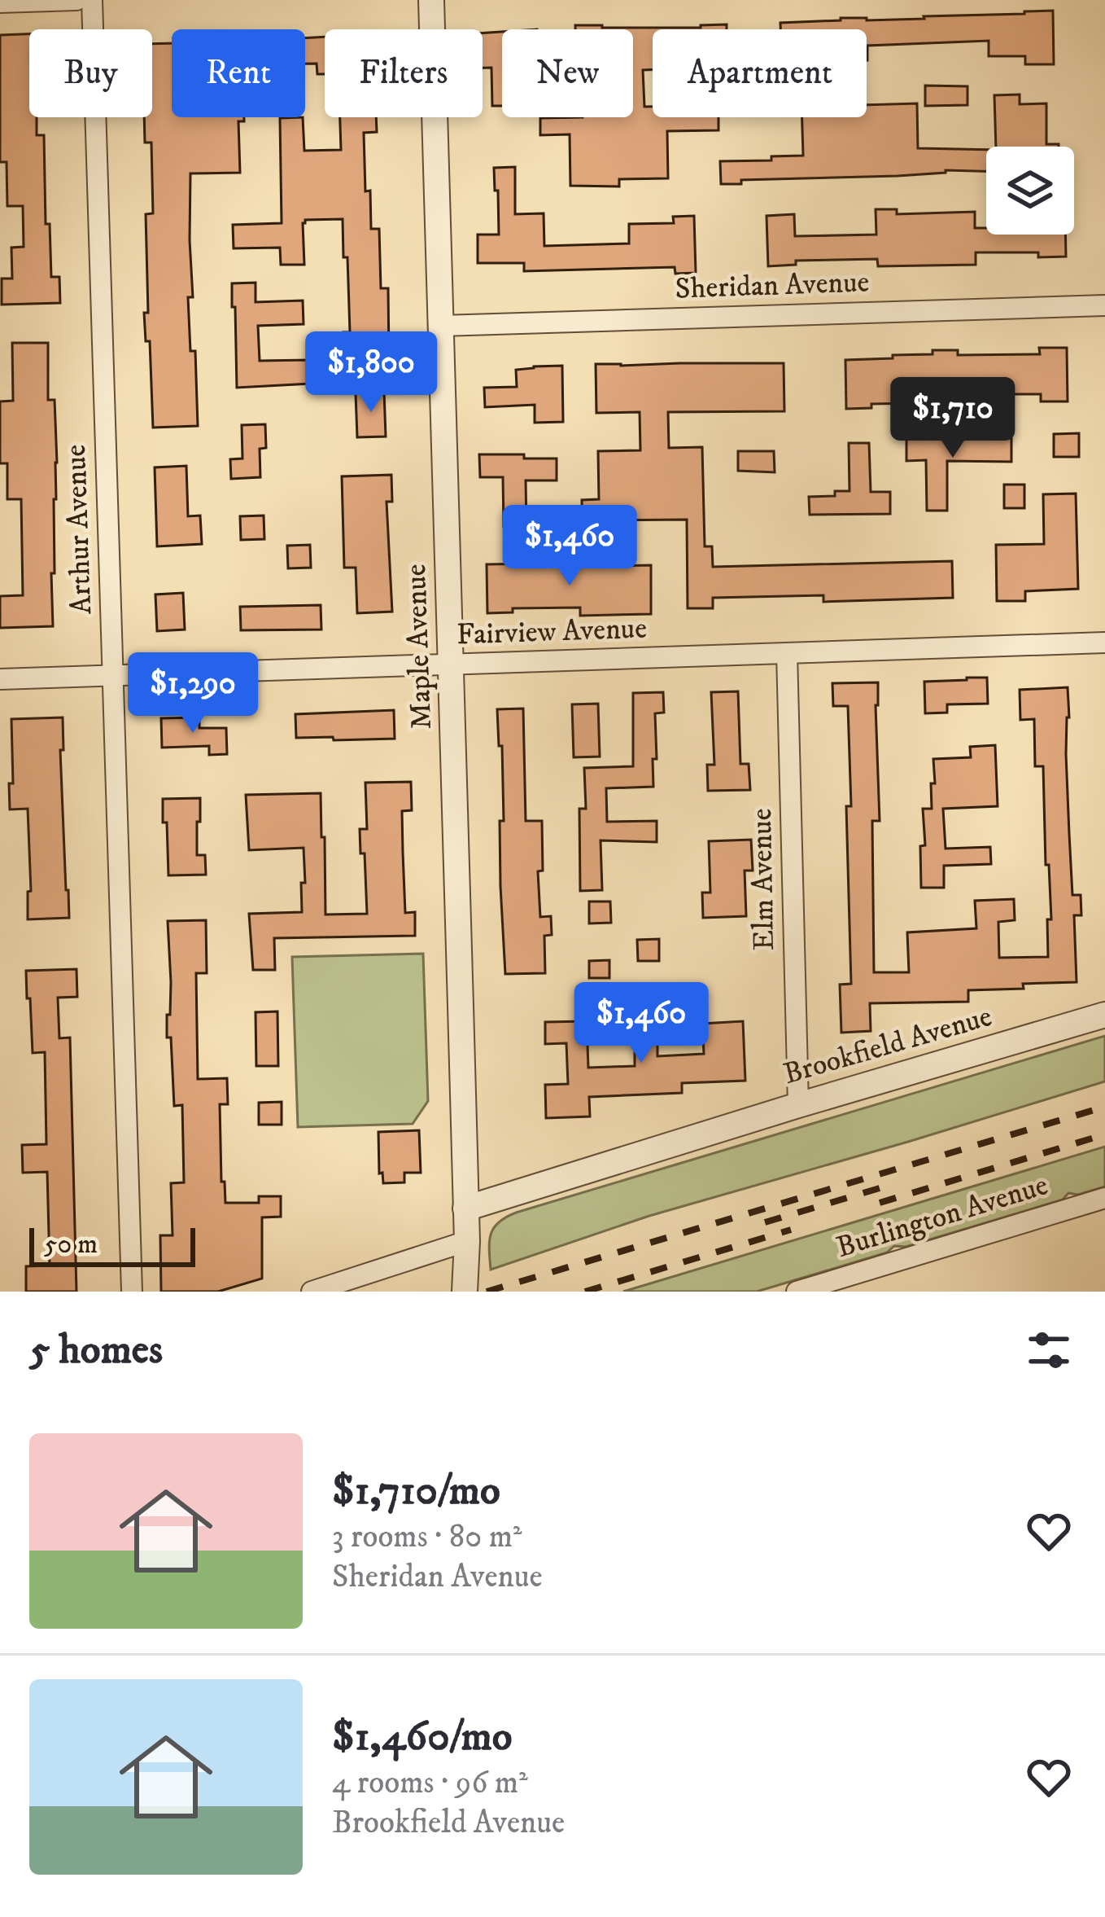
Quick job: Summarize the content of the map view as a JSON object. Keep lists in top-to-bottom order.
{
  "streets": {
    "street": [
      "Sheridan Avenue",
      "Arthur Avenue",
      "Fairview Avenue",
      "Maple Avenue",
      "Elm Avenue",
      "Brookfield Avenue",
      "Burlington Avenue"
    ]
  },
  "crossings": [
    ["Sheridan Avenue", "Maple Avenue"],
    ["Arthur Avenue", "Fairview Avenue"],
    ["Fairview Avenue", "Maple Avenue"],
    ["Fairview Avenue", "Elm Avenue"],
    ["Maple Avenue", "Brookfield Avenue"],
    ["Elm Avenue", "Brookfield Avenue"]
  ],
  "scale_bar": "50 m",
  "page": {
    "chip": [
      "Buy",
      "Rent",
      "Filters",
      "New",
      "Apartment"
    ],
    "price": [
      "$1,800",
      "$1,710",
      "$1,460",
      "$1,290",
      "$1,460"
    ],
    "scale": "50 m",
    "heading": "5 homes",
    "list": [
      {
        "name": "$1,710/mo",
        "note": "3 rooms · 80 m² · Sheridan Avenue"
      },
      {
        "name": "$1,460/mo",
        "note": "4 rooms · 96 m² · Brookfield Avenue"
      }
    ]
  }
}
